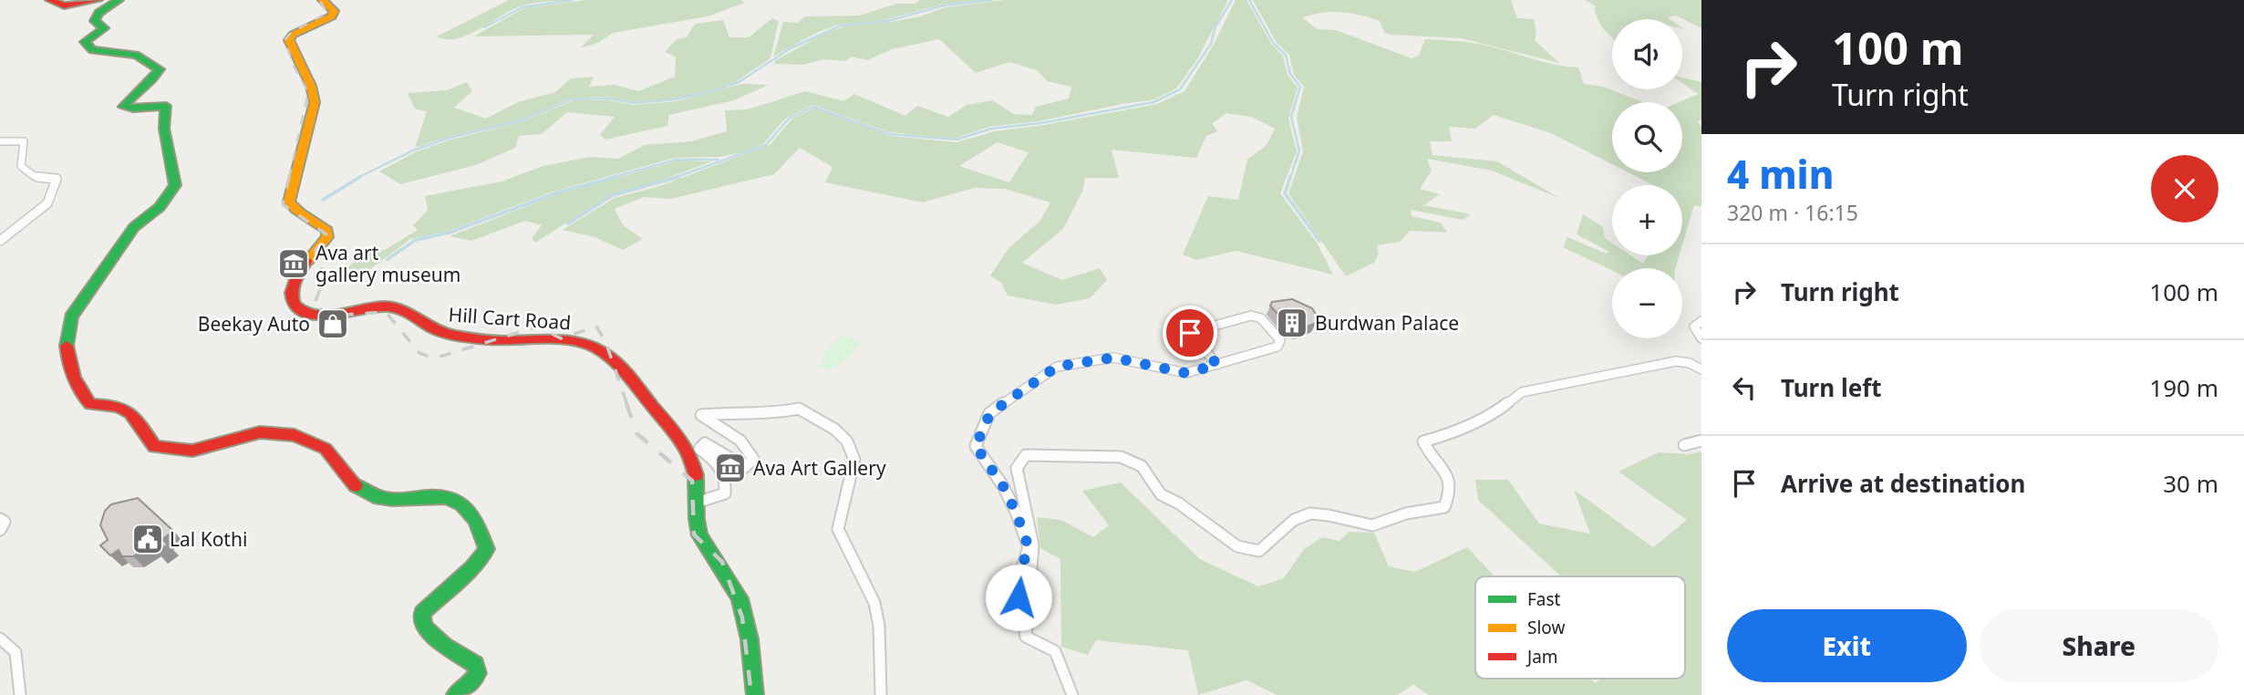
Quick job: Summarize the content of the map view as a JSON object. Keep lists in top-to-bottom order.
{
  "streets": {
    "main road": ["Hill Cart Road"]
  },
  "places": {
    "museum": ["Ava art gallery museum", "Ava Art Gallery"],
    "building": ["Burdwan Palace"],
    "shop": ["Beekay Auto"],
    "public building": ["Lal Kothi"]
  },
  "legend": ["Fast", "Slow", "Jam"],
  "page": {
    "turn": ["100 m", "Turn right"],
    "map_buttons": ["+", "−"],
    "heading": ["4 min", "320 m · 16:15"],
    "list": [
      {
        "name": "Turn right",
        "value": "100 m"
      },
      {
        "name": "Turn left",
        "value": "190 m"
      },
      {
        "name": "Arrive at destination",
        "value": "30 m"
      }
    ],
    "buttons": ["Exit", "Share"]
  }
}
